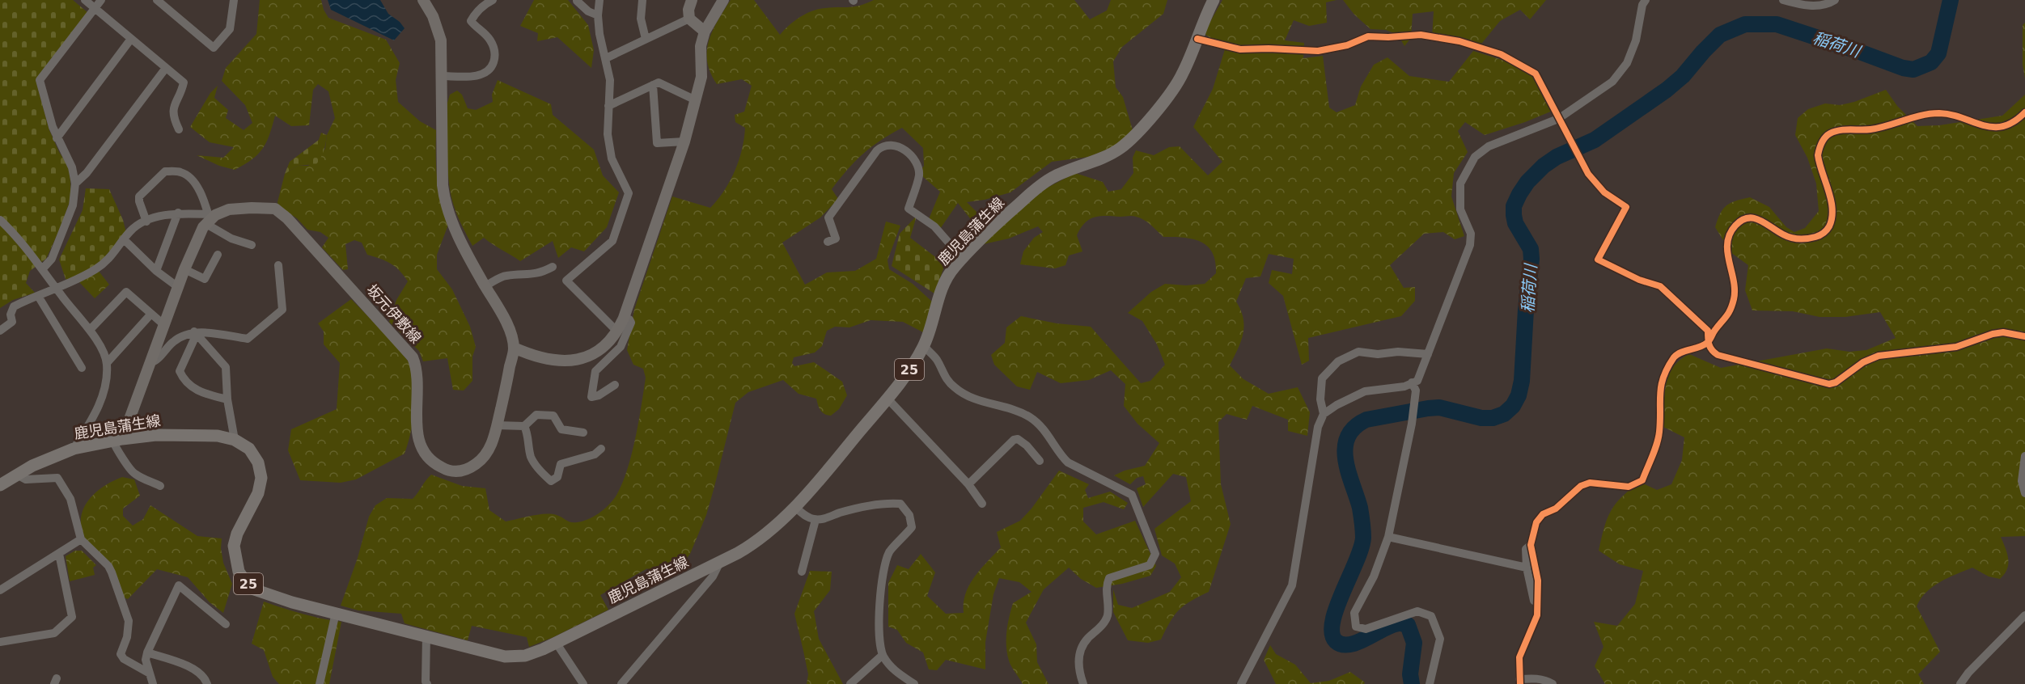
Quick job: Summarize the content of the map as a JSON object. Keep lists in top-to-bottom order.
{
  "streets": {
    "main road": ["鹿児島蒲生線", "坂元伊敷線", "25"]
  },
  "water": ["稲荷川"]
}
